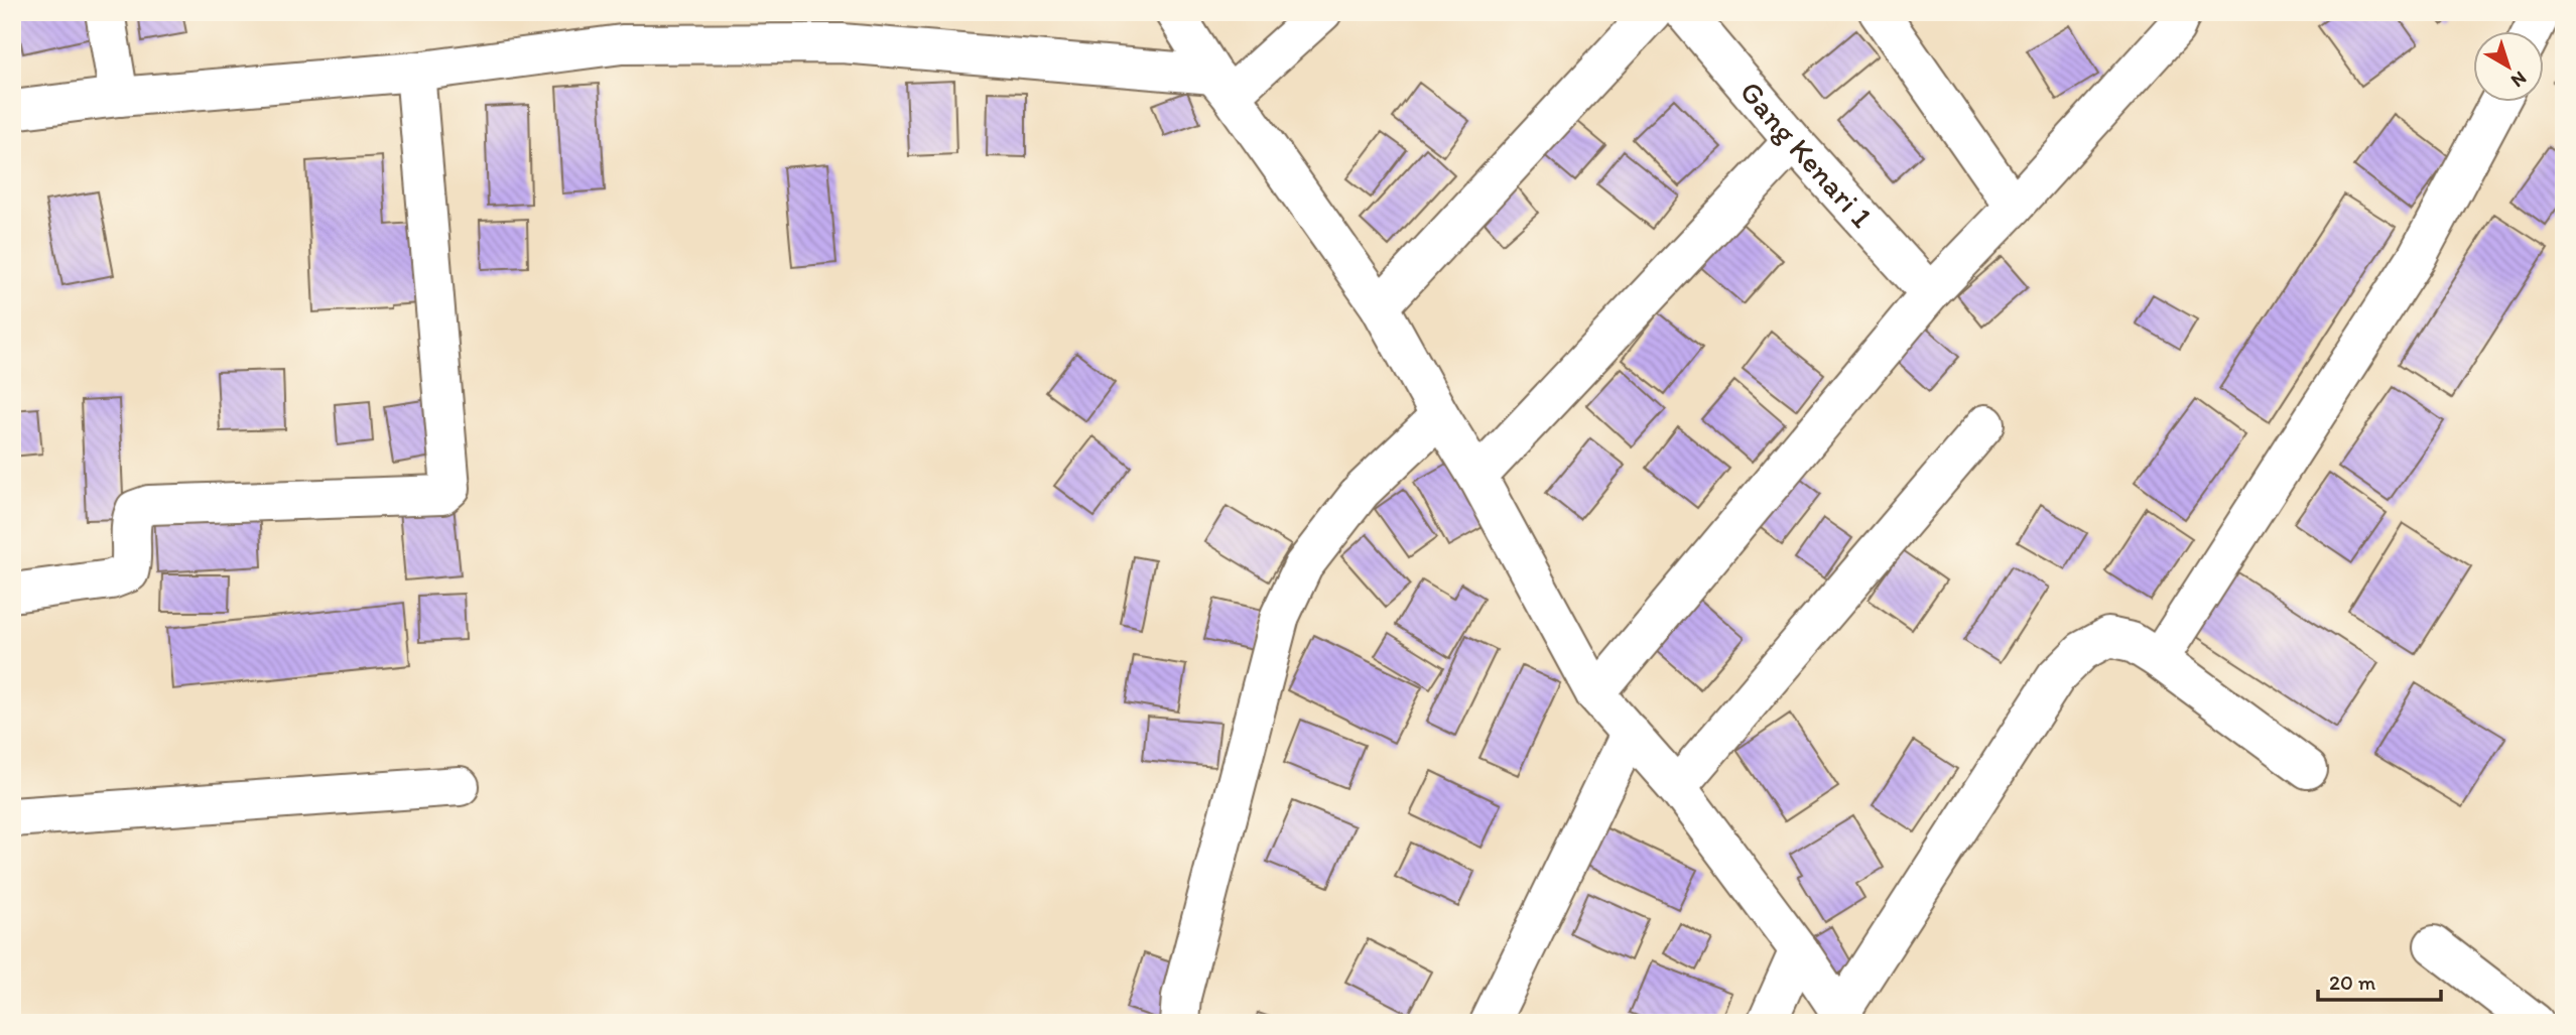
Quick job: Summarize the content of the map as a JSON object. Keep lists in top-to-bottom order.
{
  "streets": {
    "street": ["Gang Kenari 1"]
  },
  "scale_bar": "20 m",
  "north": "bottom right"
}
